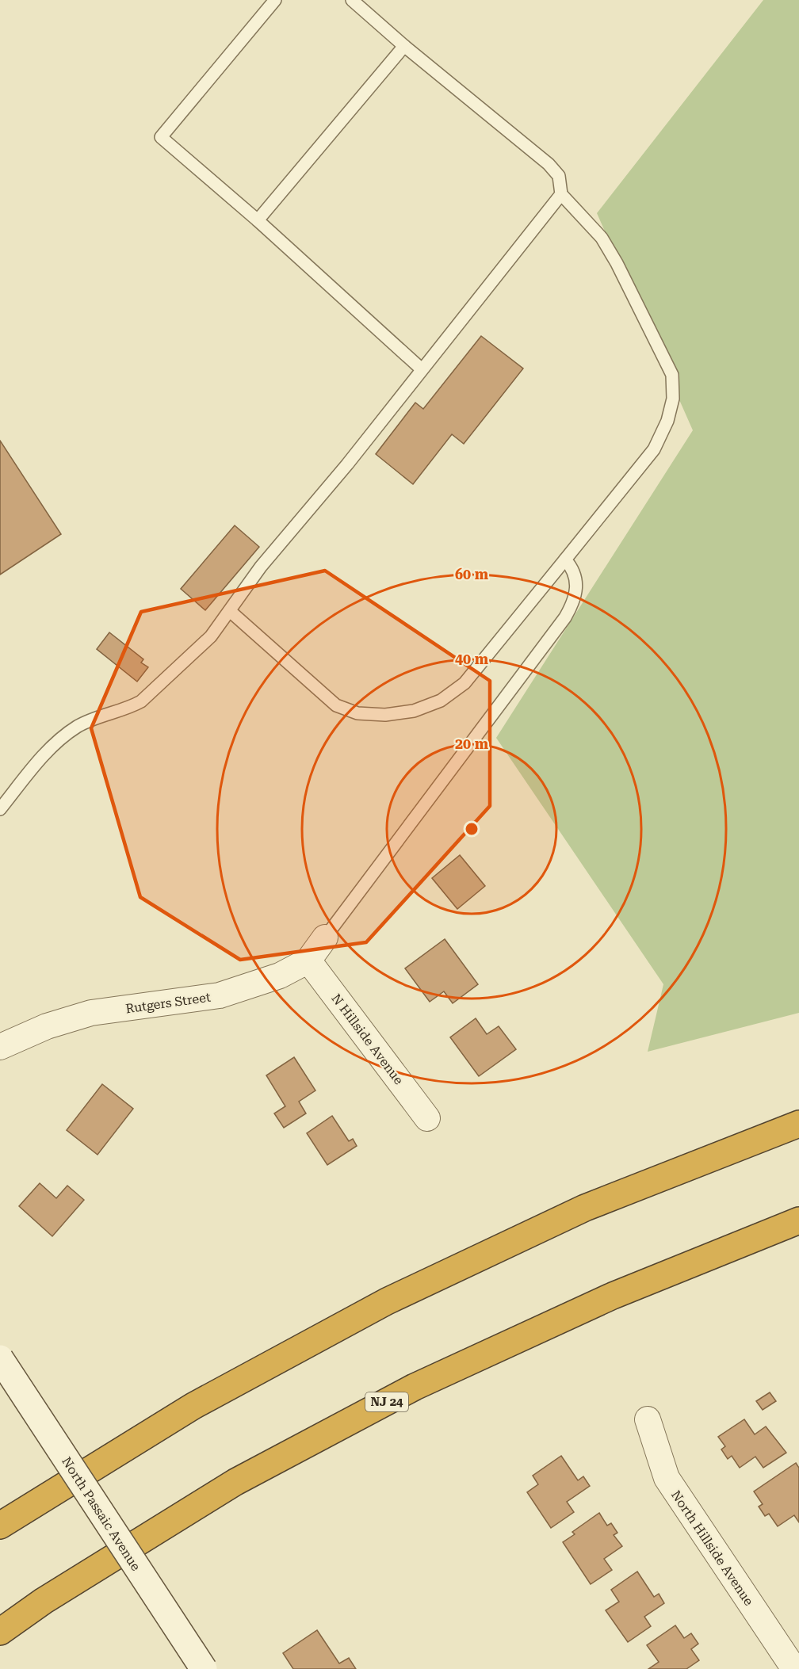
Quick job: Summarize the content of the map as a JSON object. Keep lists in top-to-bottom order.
{
  "streets": {
    "highway": ["NJ 24"],
    "main road": ["North Passaic Avenue"],
    "street": ["Rutgers Street", "N Hillside Avenue", "North Hillside Avenue"]
  },
  "crossings": [
    ["Rutgers Street", "N Hillside Avenue"]
  ],
  "rings": ["60 m", "40 m", "20 m"]
}
